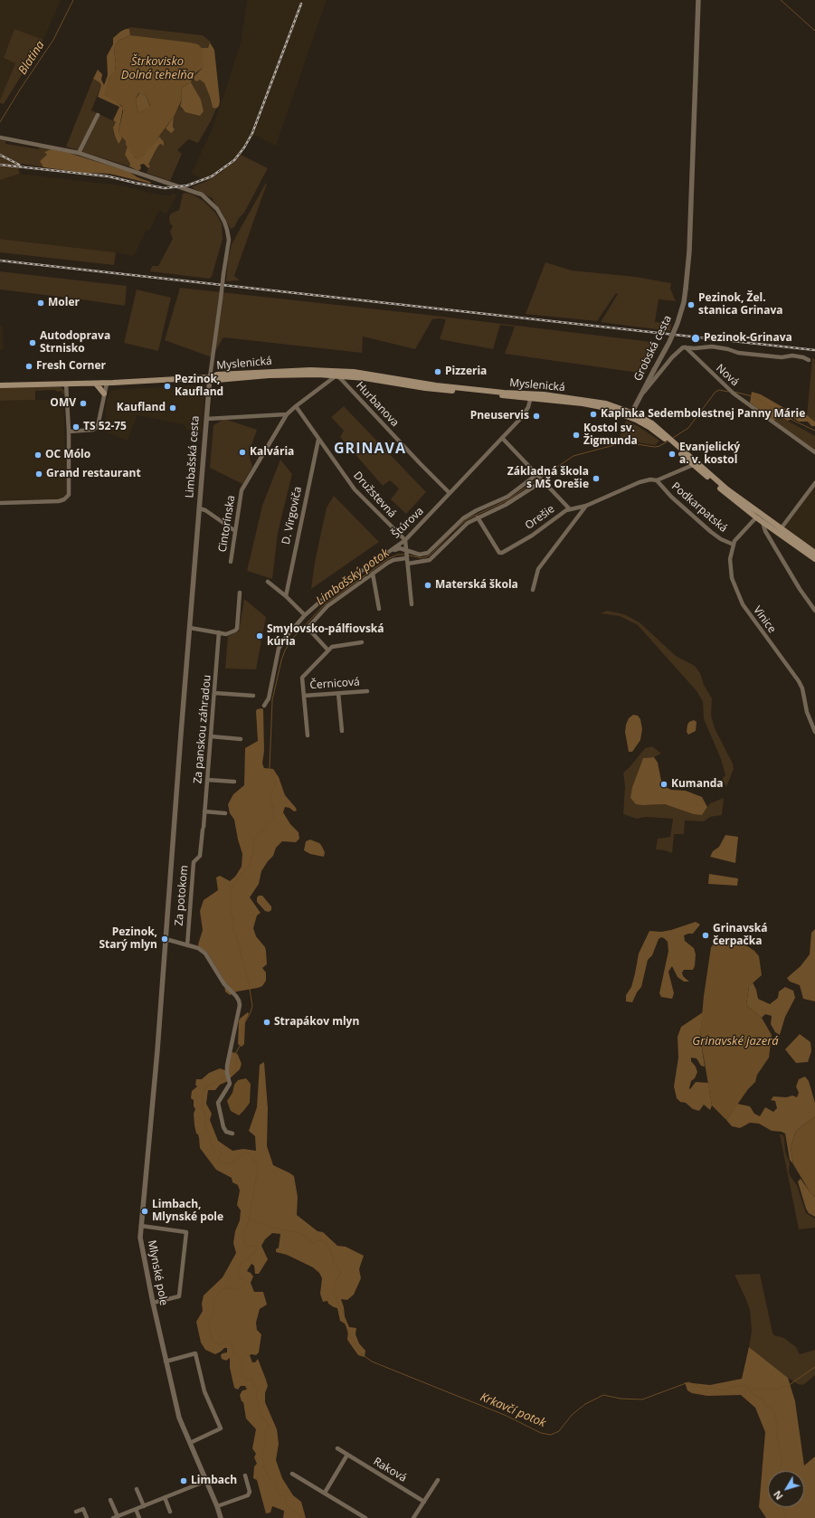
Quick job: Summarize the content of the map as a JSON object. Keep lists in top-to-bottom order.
{
  "streets": {
    "main road": ["Myslenická"],
    "street": [
      "Grobská cesta",
      "Nová",
      "Hurbanova",
      "Limbašská cesta",
      "Družstevná",
      "Podkarpatská",
      "D. Virgoviča",
      "Orešie",
      "Štúrova",
      "Cintorínska",
      "Vinice",
      "Černicová",
      "Za panskou záhradou",
      "Za potokom",
      "Mlynské pole",
      "Raková"
    ]
  },
  "crossings": [
    ["Grobská cesta", "Myslenická"],
    ["Myslenická", "Hurbanova"],
    ["Myslenická", "Limbašská cesta"],
    ["Myslenická", "Orešie"],
    ["Myslenická", "Štúrova"],
    ["Myslenická", "Cintorínska"],
    ["Myslenická", "Vinice"],
    ["Hurbanova", "Štúrova"],
    ["Hurbanova", "Cintorínska"],
    ["Limbašská cesta", "Mlynské pole"],
    ["Družstevná", "D. Virgoviča"],
    ["Družstevná", "Štúrova"],
    ["Družstevná", "Cintorínska"],
    ["Podkarpatská", "Orešie"],
    ["Podkarpatská", "Vinice"],
    ["Za panskou záhradou", "Za potokom"]
  ],
  "districts": ["GRINAVA"],
  "water": [
    "Blatina",
    "Štrkovisko Dolná tehelňa",
    "Limbašský potok",
    "Grinavské jazerá",
    "Krkavčí potok"
  ],
  "places": [
    "Moler",
    "Pezinok, Žel. stanica Grinava",
    "Pezinok-Grinava",
    "Autodoprava Strnisko",
    "Fresh Corner",
    "Pizzeria",
    "Pezinok, Kaufland",
    "OMV",
    "Kaufland",
    "Kaplnka Sedembolestnej Panny Márie",
    "Pneuservis",
    "TS 52-75",
    "Kostol sv. Žigmunda",
    "Kalvária",
    "Evanjelický a. v. kostol",
    "OC Mólo",
    "Grand restaurant",
    "Základná škola s MŠ Orešie",
    "Materská škola",
    "Smylovsko-pálfiovská kúria",
    "Kumanda",
    "Grinavská čerpačka",
    "Pezinok, Starý mlyn",
    "Strapákov mlyn",
    "Limbach, Mlynské pole",
    "Limbach"
  ],
  "north": "bottom left"
}
